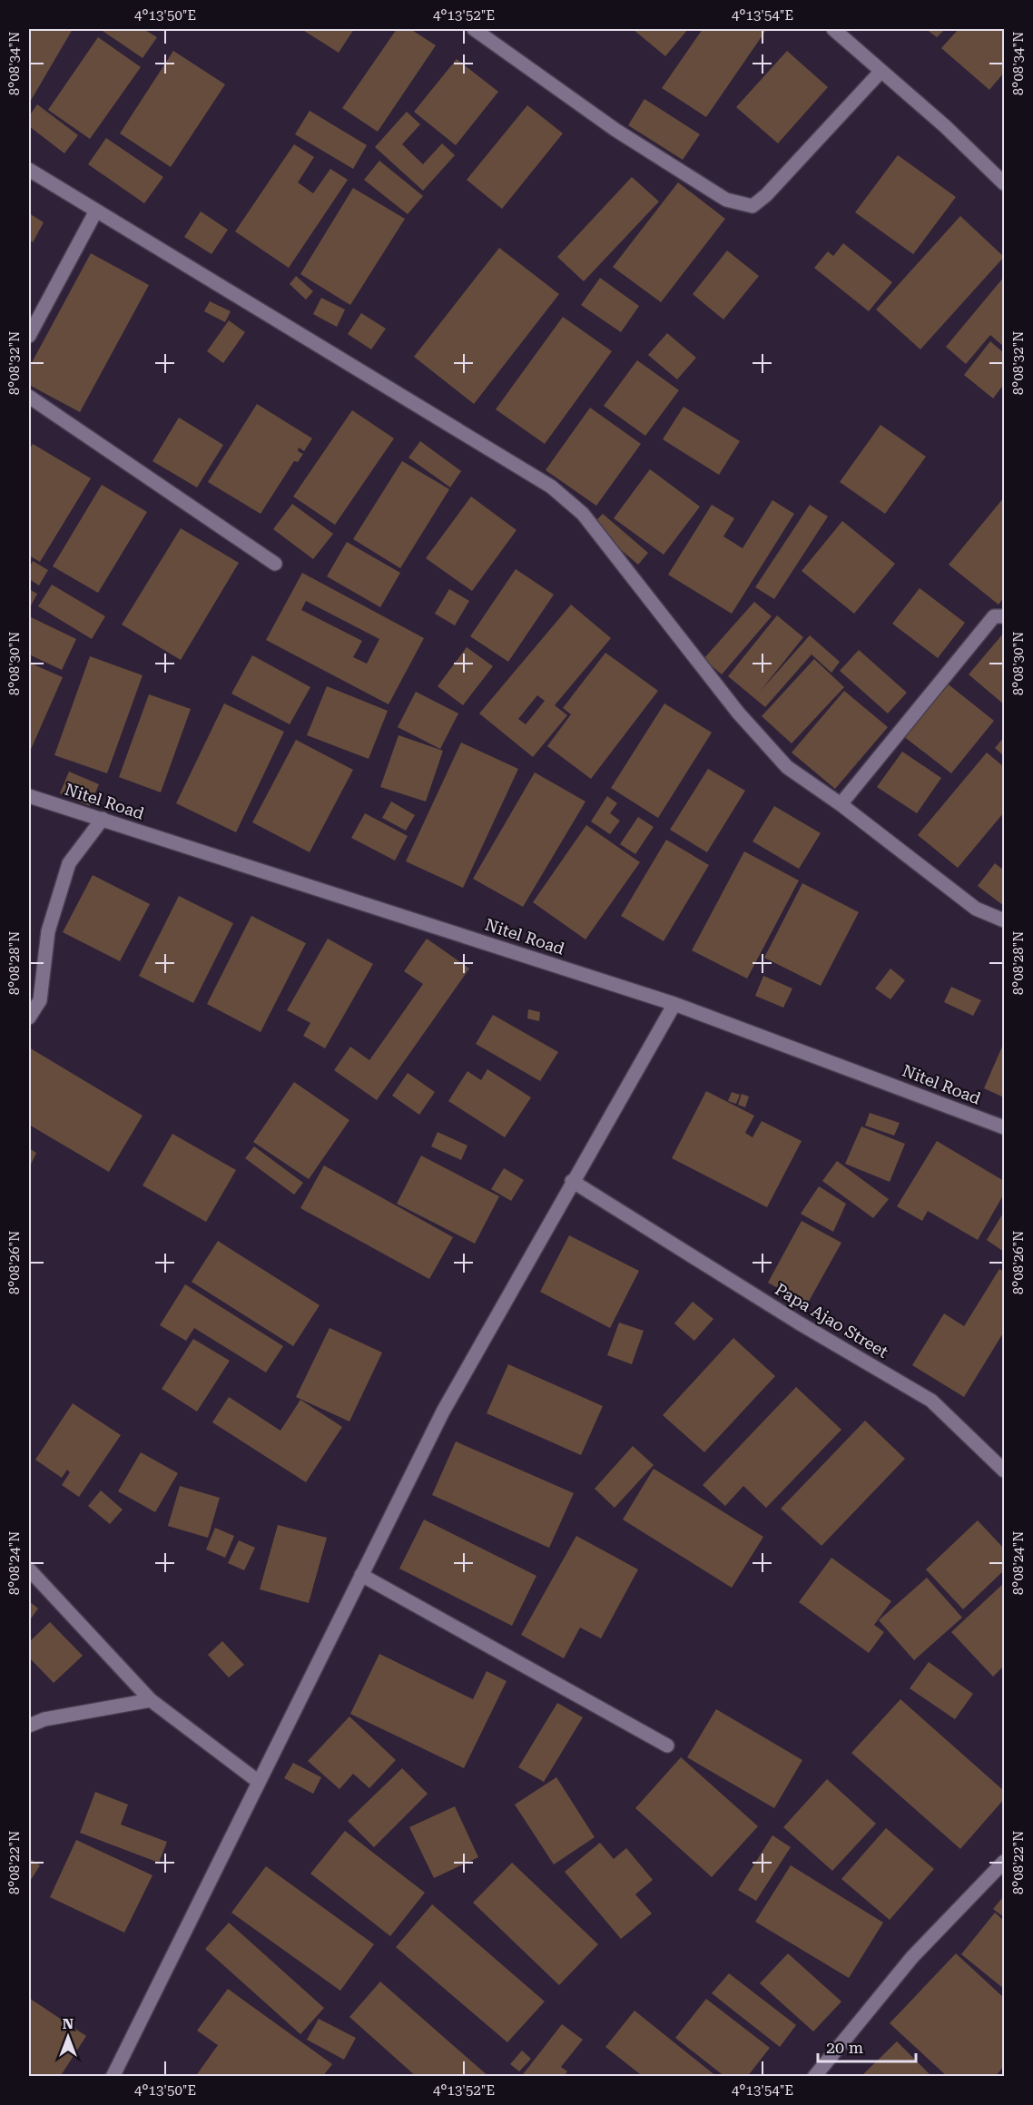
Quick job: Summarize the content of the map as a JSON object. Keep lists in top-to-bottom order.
{
  "streets": {
    "street": ["Nitel Road", "Papa Ajao Street"]
  },
  "scale_bar": "20 m",
  "north": "top",
  "coordinates": [
    "4°13'50\"E",
    "4°13'52\"E",
    "4°13'54\"E",
    "8°08'34\"N",
    "8°08'32\"N",
    "8°08'30\"N",
    "8°08'28\"N",
    "8°08'26\"N",
    "8°08'24\"N",
    "8°08'22\"N"
  ]
}
